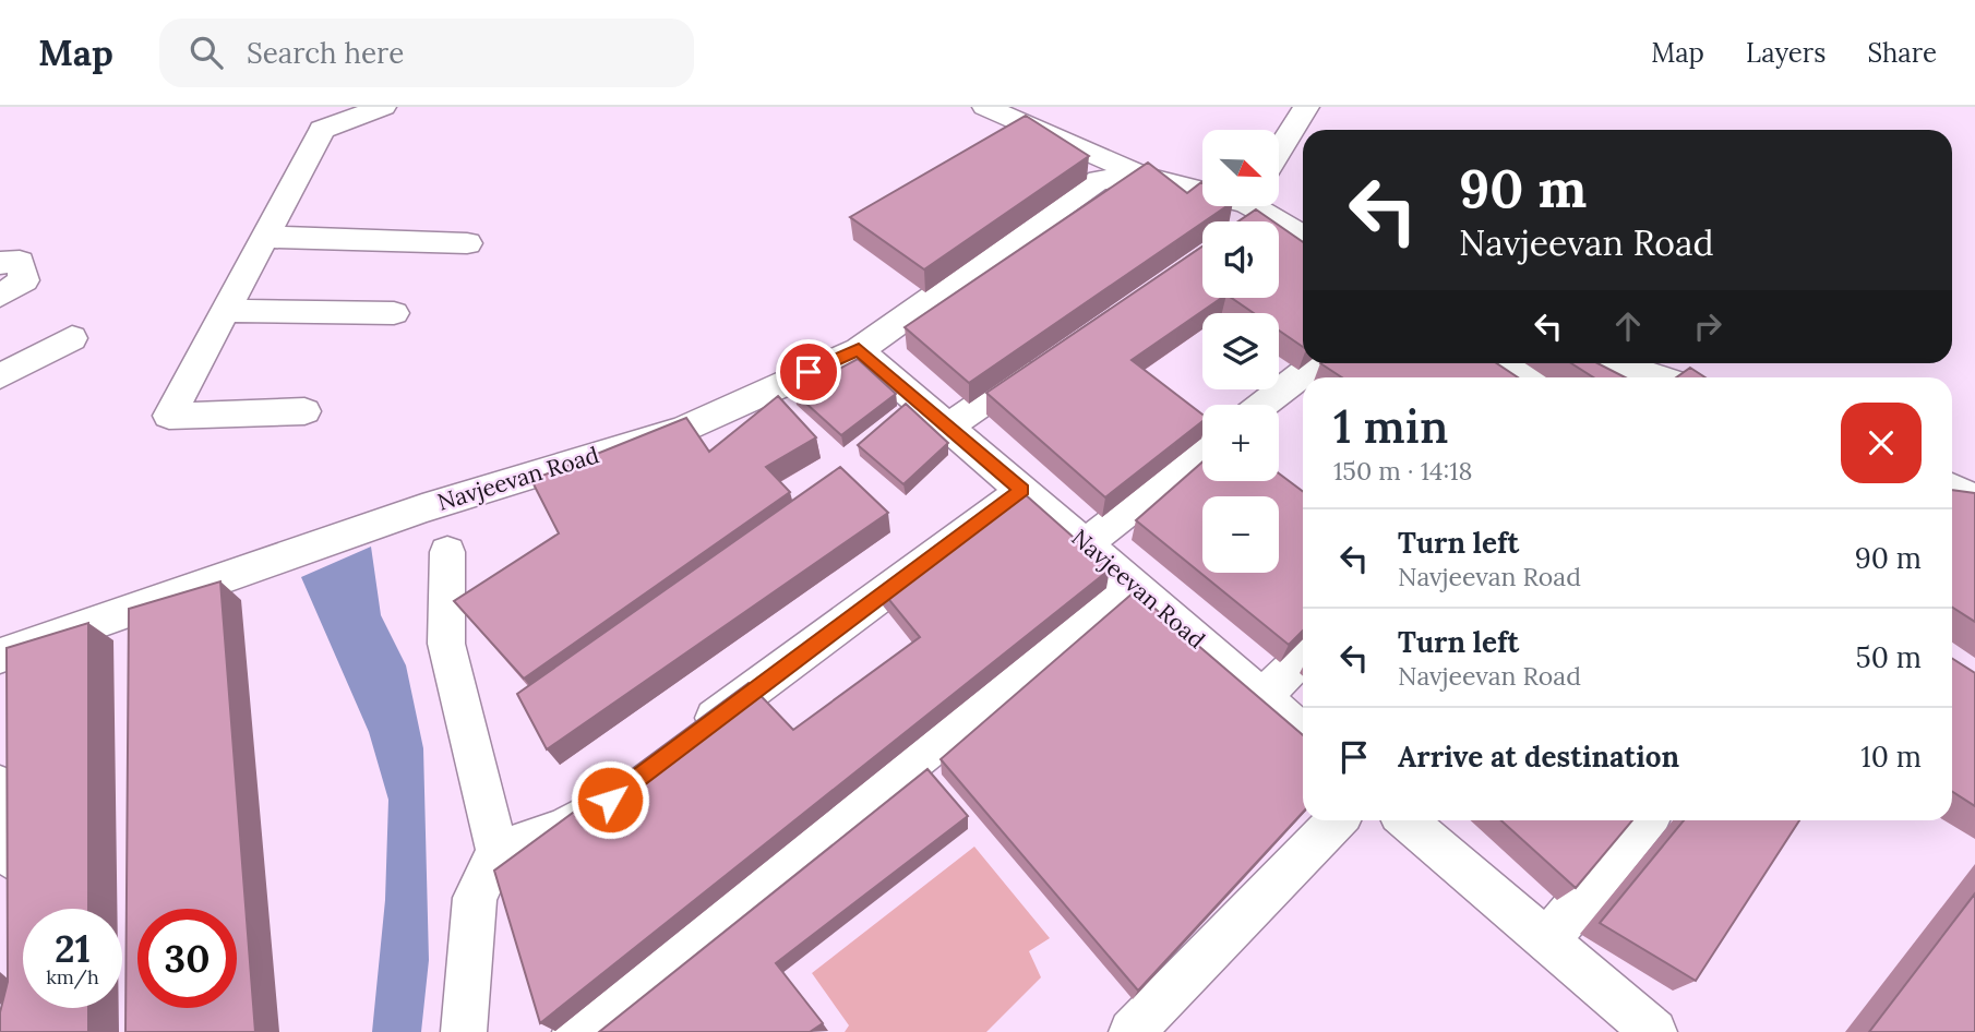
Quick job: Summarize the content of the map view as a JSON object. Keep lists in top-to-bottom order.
{
  "streets": {
    "street": ["Navjeevan Road"]
  },
  "north": "bottom right",
  "page": {
    "header": "Map",
    "search": "Search here",
    "nav": ["Map", "Layers", "Share"],
    "map_buttons": ["+", "−"],
    "turn": ["90 m", "Navjeevan Road"],
    "heading": ["1 min", "150 m · 14:18"],
    "list": [
      {
        "name": "Turn left",
        "note": "Navjeevan Road",
        "value": "90 m"
      },
      {
        "name": "Turn left",
        "note": "Navjeevan Road",
        "value": "50 m"
      },
      {
        "name": "Arrive at destination",
        "value": "10 m"
      }
    ],
    "speed": "21 km/h",
    "limit": "30"
  }
}
